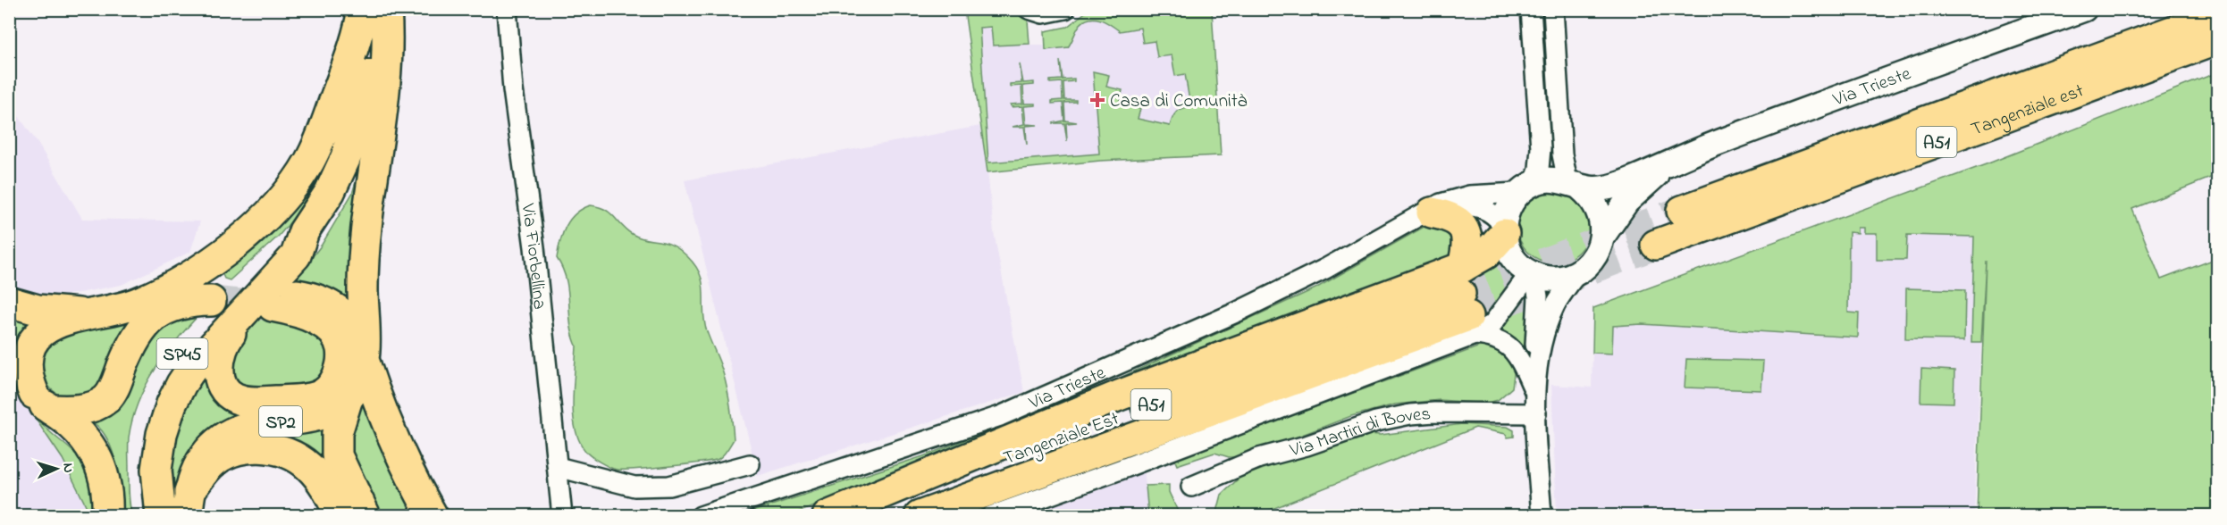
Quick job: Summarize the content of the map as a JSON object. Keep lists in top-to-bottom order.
{
  "streets": {
    "main road": [
      "Tangenziale est",
      "A51",
      "SP45",
      "SP2",
      "Tangenziale Est"
    ],
    "street": ["Via Trieste", "Via Fiorbellina", "Via Martiri di Boves"]
  },
  "places": {
    "health": ["Casa di Comunità"]
  },
  "north": "right"
}
